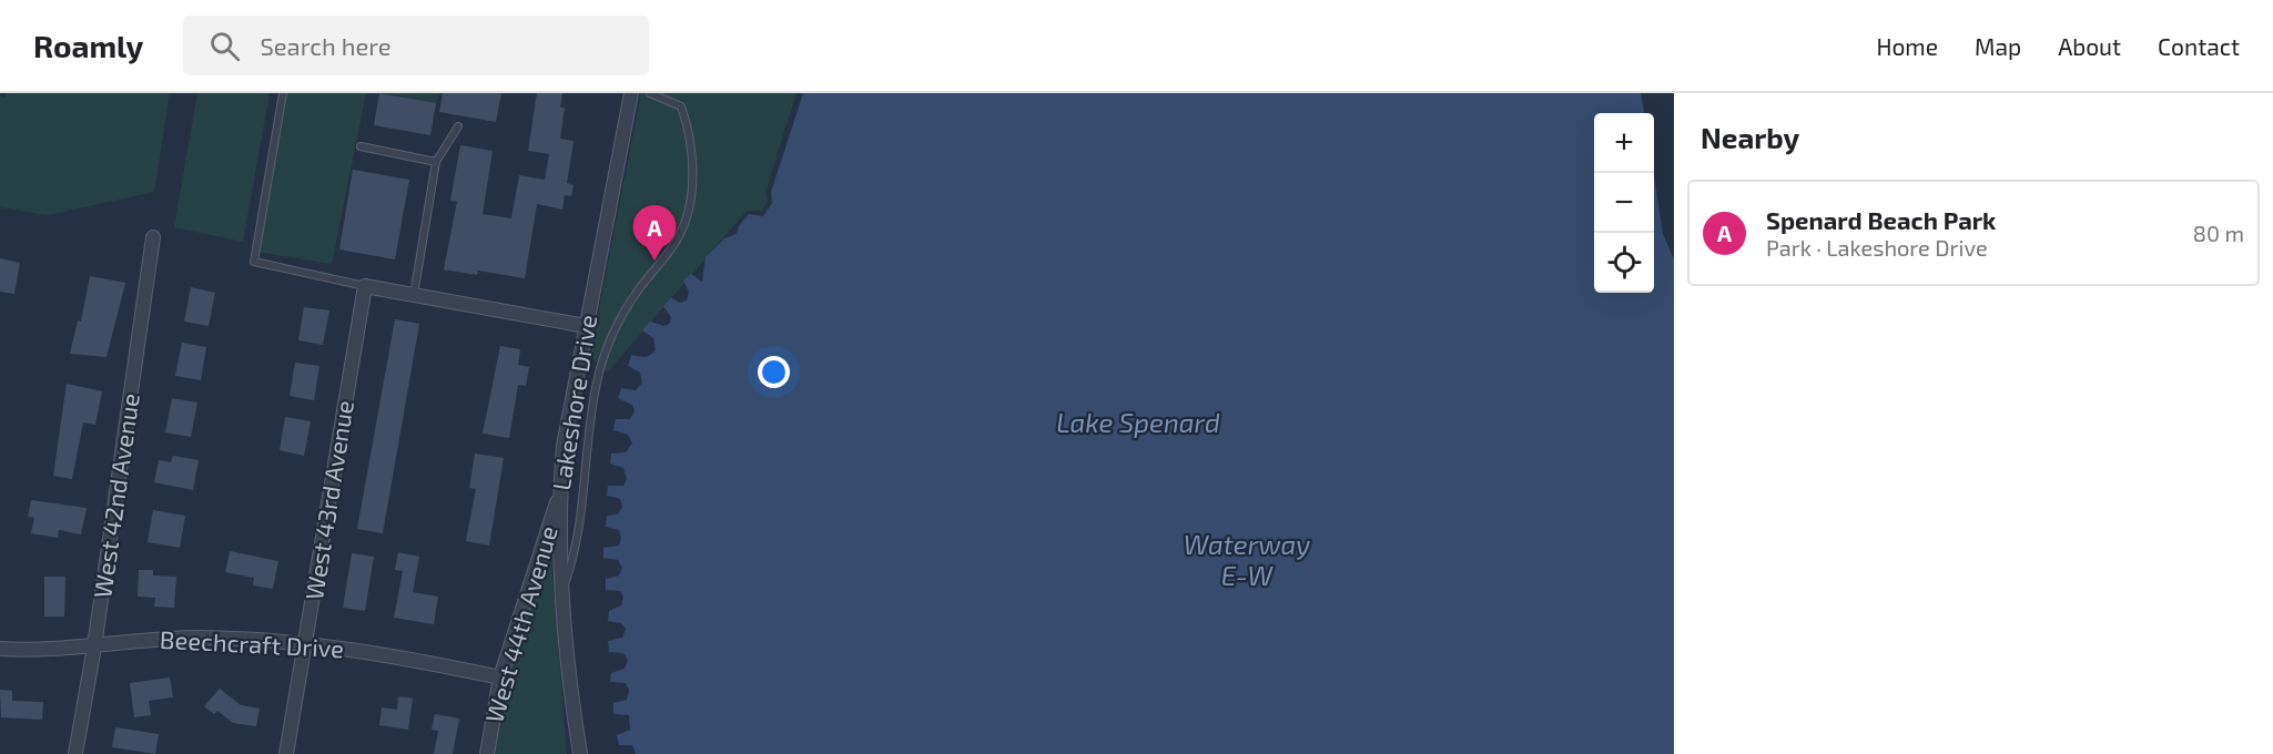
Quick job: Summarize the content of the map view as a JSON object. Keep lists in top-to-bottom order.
{
  "streets": {
    "street": [
      "Lakeshore Drive",
      "West 42nd Avenue",
      "West 43rd Avenue",
      "West 44th Avenue",
      "Beechcraft Drive"
    ]
  },
  "crossings": [
    ["Lakeshore Drive", "West 44th Avenue"],
    ["West 42nd Avenue", "Beechcraft Drive"],
    ["West 43rd Avenue", "Beechcraft Drive"],
    ["West 44th Avenue", "Beechcraft Drive"]
  ],
  "water": ["Lake Spenard", "Waterway E-W"],
  "page": {
    "header": "Roamly",
    "search": "Search here",
    "nav": [
      "Home",
      "Map",
      "About",
      "Contact"
    ],
    "heading": "Nearby",
    "map_buttons": ["+", "−"],
    "list": [
      {
        "mark": "A",
        "name": "Spenard Beach Park",
        "note": "Park · Lakeshore Drive",
        "value": "80 m"
      }
    ],
    "pins": "A"
  }
}
